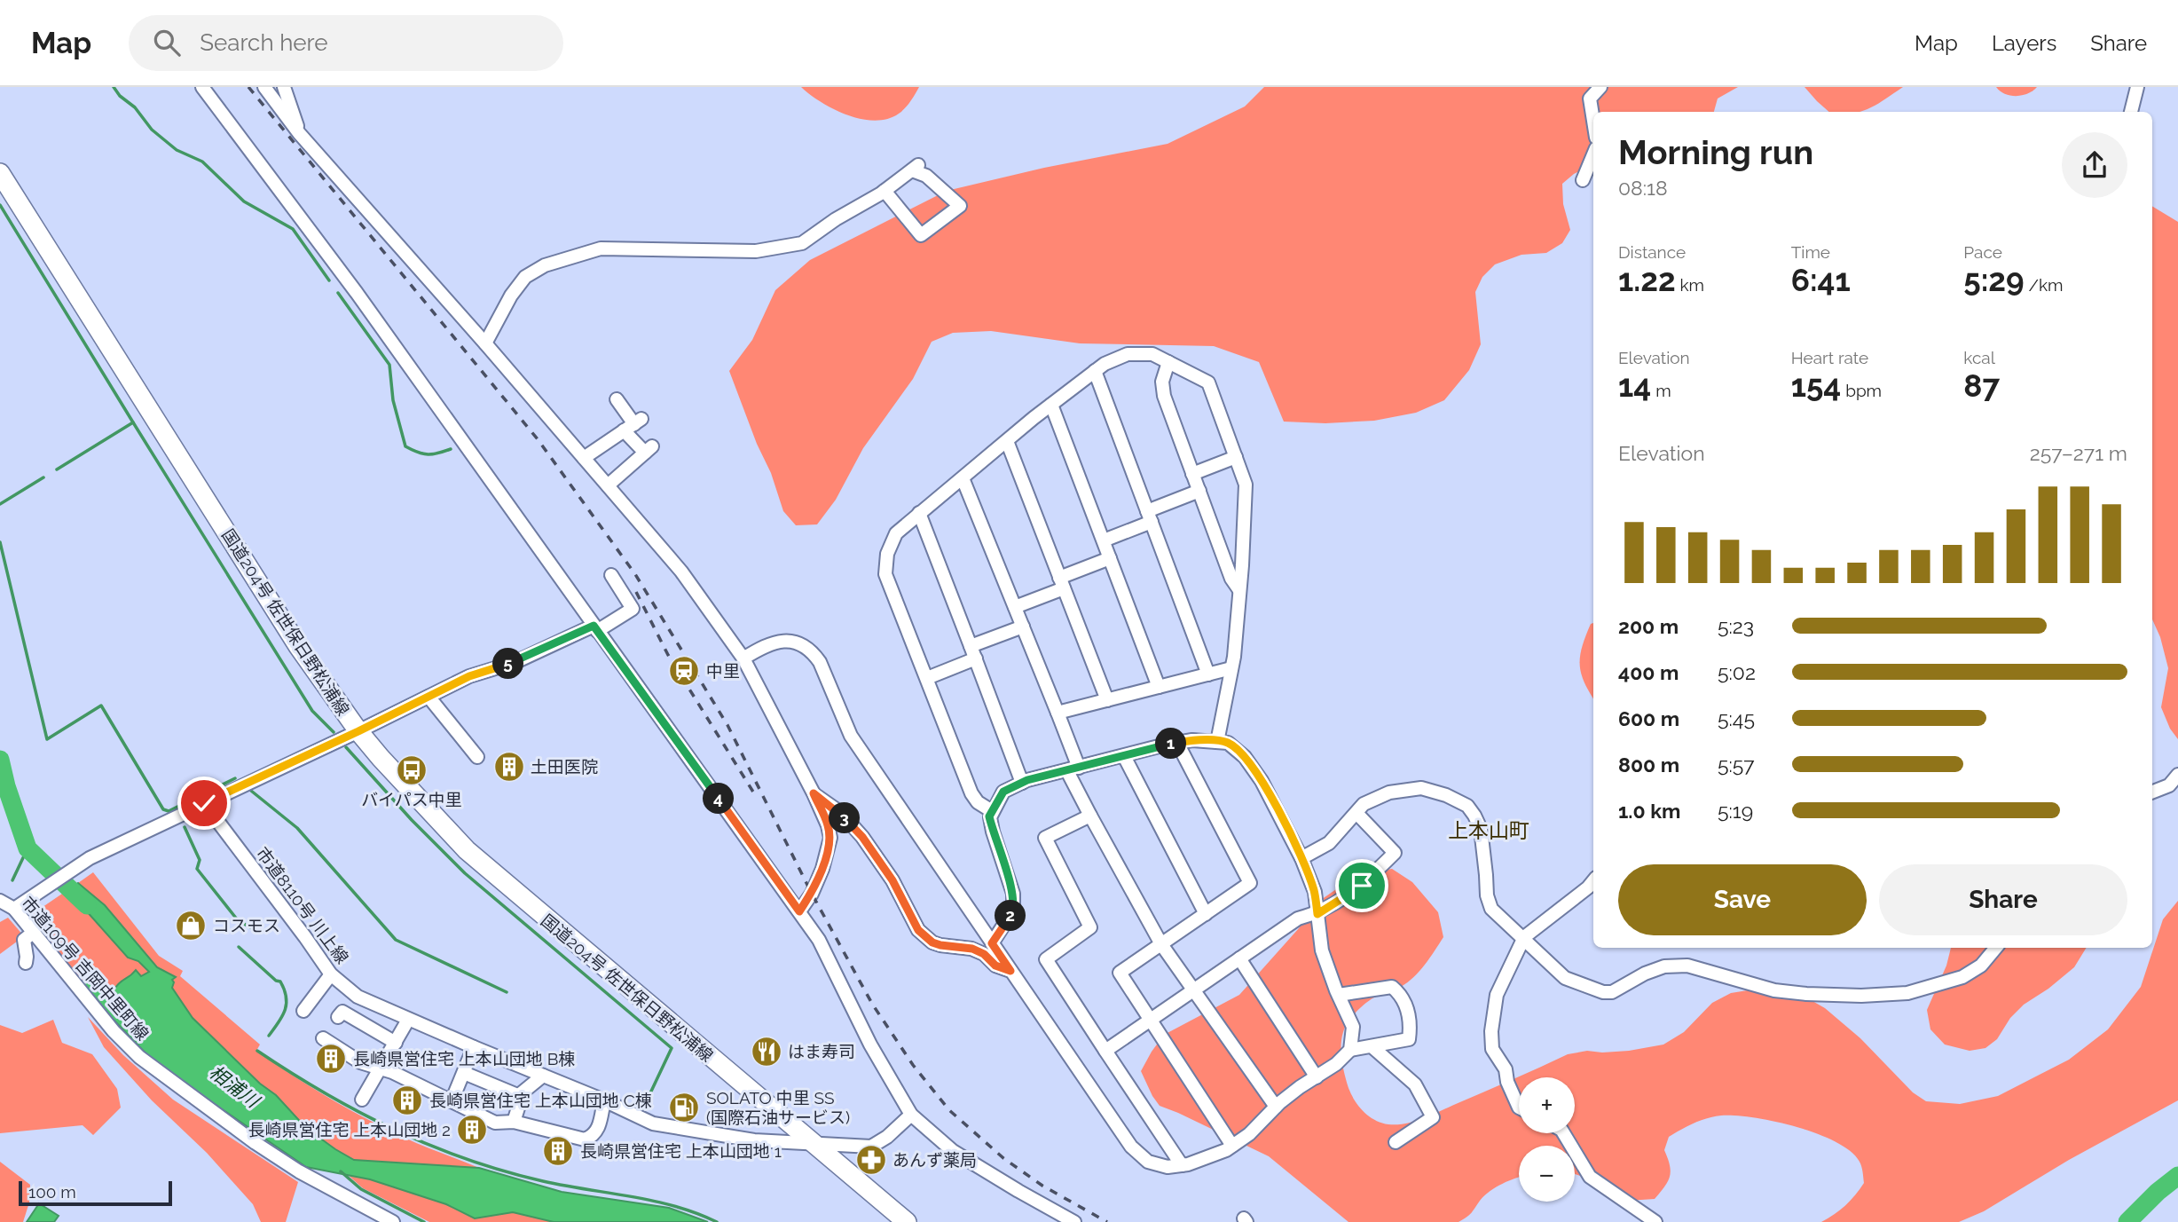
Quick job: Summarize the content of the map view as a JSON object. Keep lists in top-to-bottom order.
{
  "streets": {
    "highway": ["国道204号 佐世保日野松浦線"],
    "street": ["市道8110号 川上線", "市道109号 吉岡中里町線"]
  },
  "crossings": [
    ["国道204号 佐世保日野松浦線", "市道8110号 川上線"]
  ],
  "districts": ["上本山町"],
  "water": ["相浦川"],
  "places": {
    "station": ["中里"],
    "building": [
      "土田医院",
      "長崎県営住宅 上本山団地 B棟",
      "長崎県営住宅 上本山団地 C棟",
      "長崎県営住宅 上本山団地 2",
      "長崎県営住宅 上本山団地 1"
    ],
    "bus stop": ["バイパス中里"],
    "shop": ["コスモス"],
    "restaurant": ["はま寿司"],
    "fuel station": ["SOLATO 中里 SS (国際石油サービス)"],
    "pharmacy": ["あんず薬局"]
  },
  "scale_bar": "100 m",
  "page": {
    "header": "Map",
    "search": "Search here",
    "nav": ["Map", "Layers", "Share"],
    "heading": ["Morning run", "08:18"],
    "stats": [
      ["Distance", "1.22 km"],
      ["Time", "6:41"],
      ["Pace", "5:29 /km"],
      ["Elevation", "14 m"],
      ["Heart rate", "154 bpm"],
      ["kcal", "87"]
    ],
    "chart": ["Elevation", "257–271 m"],
    "list": [
      {
        "name": "200 m",
        "note": "5:23"
      },
      {
        "name": "400 m",
        "note": "5:02"
      },
      {
        "name": "600 m",
        "note": "5:45"
      },
      {
        "name": "800 m",
        "note": "5:57"
      },
      {
        "name": "1.0 km",
        "note": "5:19"
      }
    ],
    "pins": [
      "5",
      "1",
      "4",
      "3",
      "2"
    ],
    "buttons": ["Save", "Share"],
    "map_buttons": ["+", "−"],
    "scale": "100 m"
  }
}
